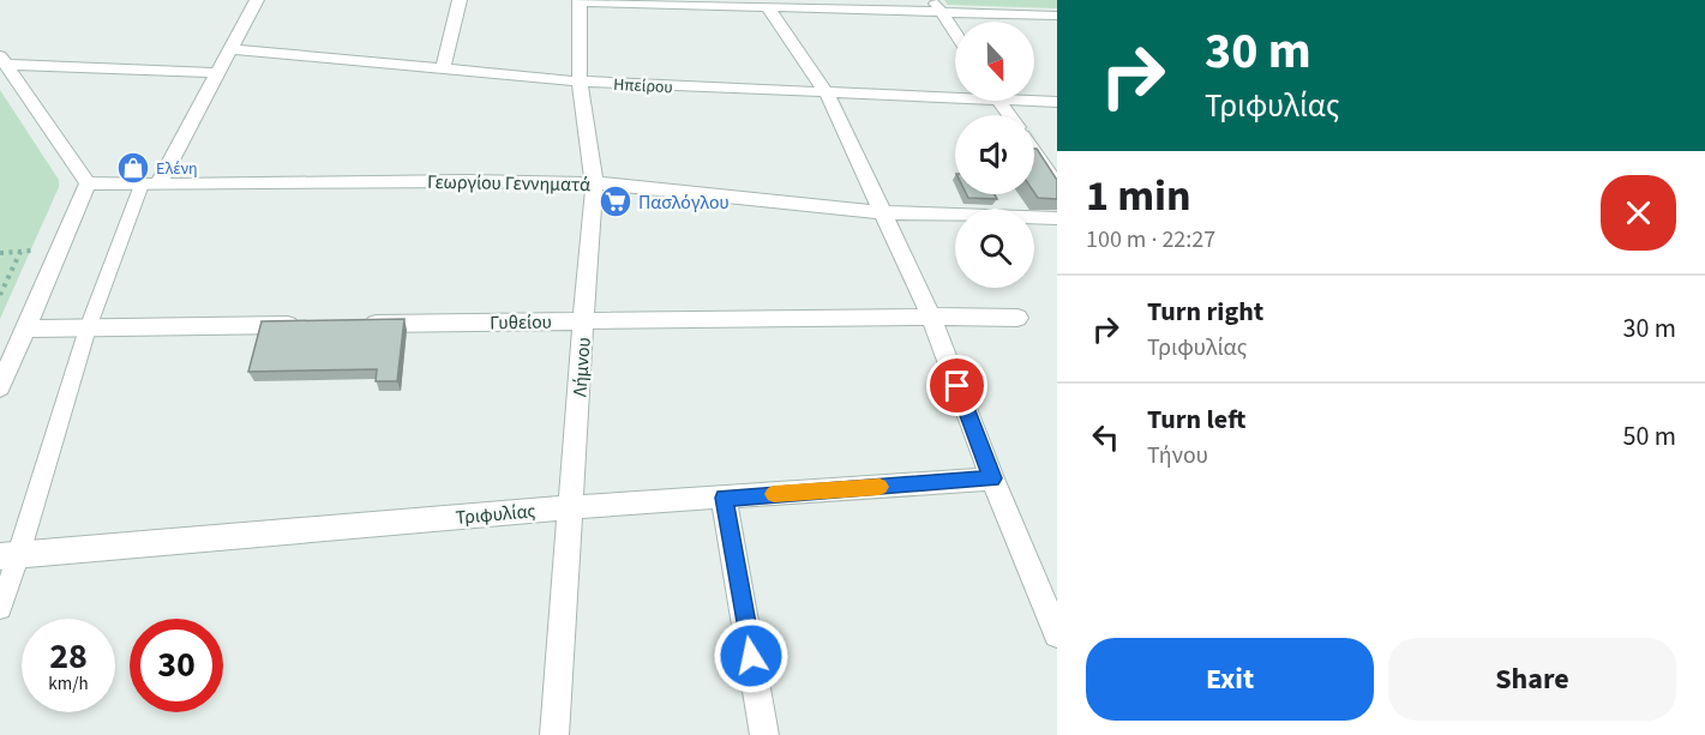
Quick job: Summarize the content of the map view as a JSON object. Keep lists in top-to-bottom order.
{
  "streets": {
    "street": [
      "Ηπείρου",
      "Γεωργίου Γεννηματά",
      "Γυθείου",
      "Λήμνου",
      "Τριφυλίας"
    ]
  },
  "crossings": [
    ["Ηπείρου", "Λήμνου"],
    ["Γεωργίου Γεννηματά", "Λήμνου"],
    ["Γυθείου", "Λήμνου"],
    ["Λήμνου", "Τριφυλίας"]
  ],
  "places": {
    "shop": ["Ελένη"],
    "supermarket": ["Πασλόγλου"]
  },
  "north": "bottom",
  "page": {
    "turn": ["30 m", "Τριφυλίας"],
    "heading": ["1 min", "100 m · 22:27"],
    "list": [
      {
        "name": "Turn right",
        "note": "Τριφυλίας",
        "value": "30 m"
      },
      {
        "name": "Turn left",
        "note": "Τήνου",
        "value": "50 m"
      }
    ],
    "speed": "28 km/h",
    "limit": "30",
    "buttons": ["Exit", "Share"]
  }
}
